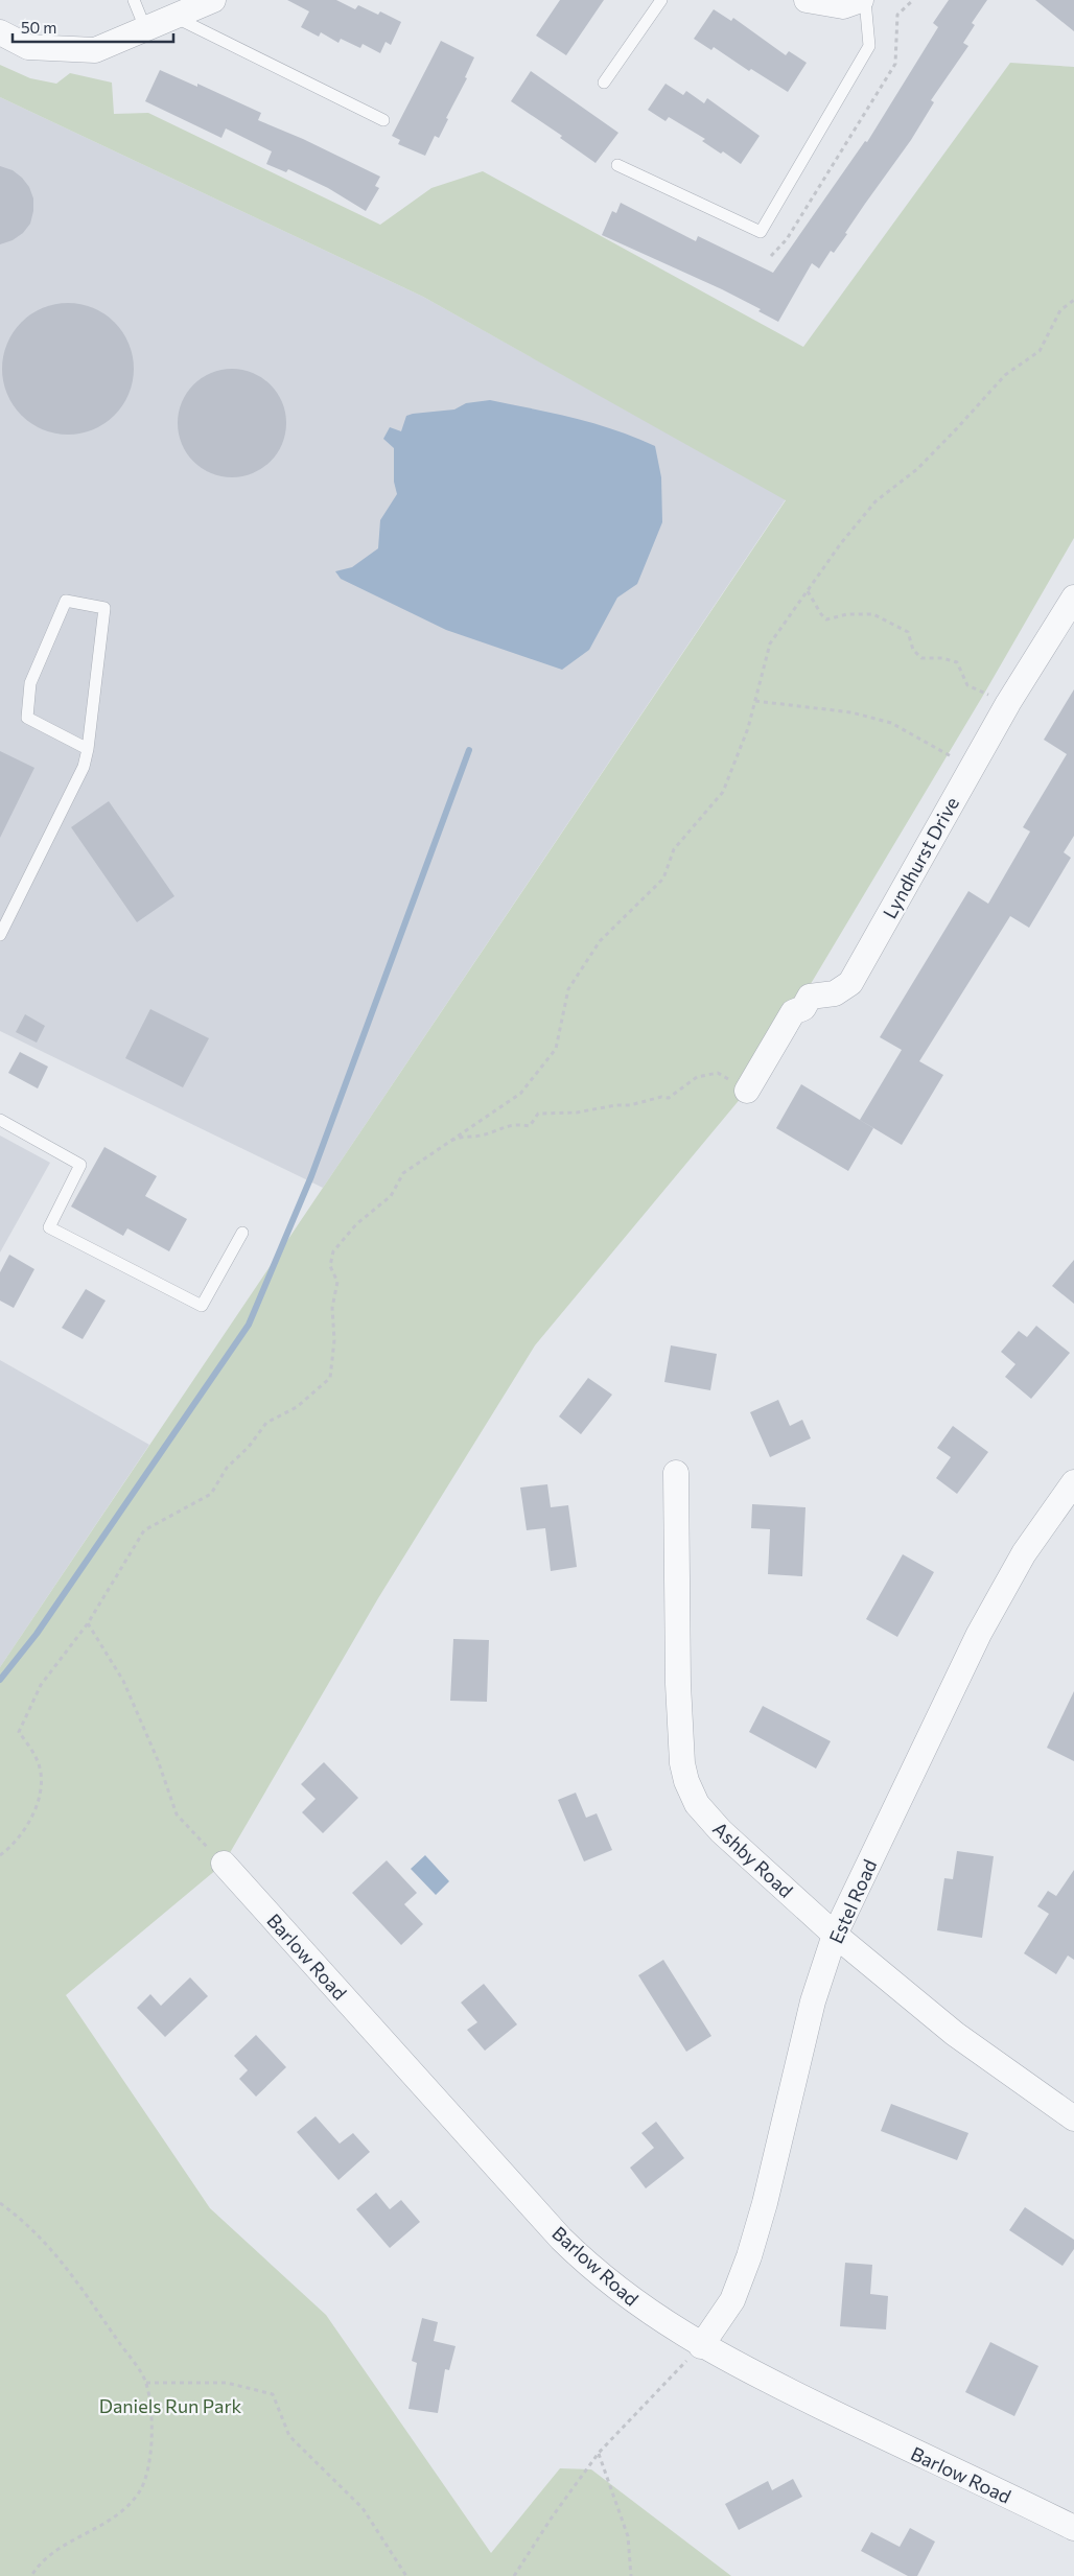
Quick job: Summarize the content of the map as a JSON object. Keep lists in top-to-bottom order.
{
  "streets": {
    "street": [
      "Lyndhurst Drive",
      "Ashby Road",
      "Estel Road",
      "Barlow Road"
    ]
  },
  "crossings": [
    ["Ashby Road", "Estel Road"],
    ["Estel Road", "Barlow Road"]
  ],
  "parks": ["Daniels Run Park"],
  "scale_bar": "50 m"
}
